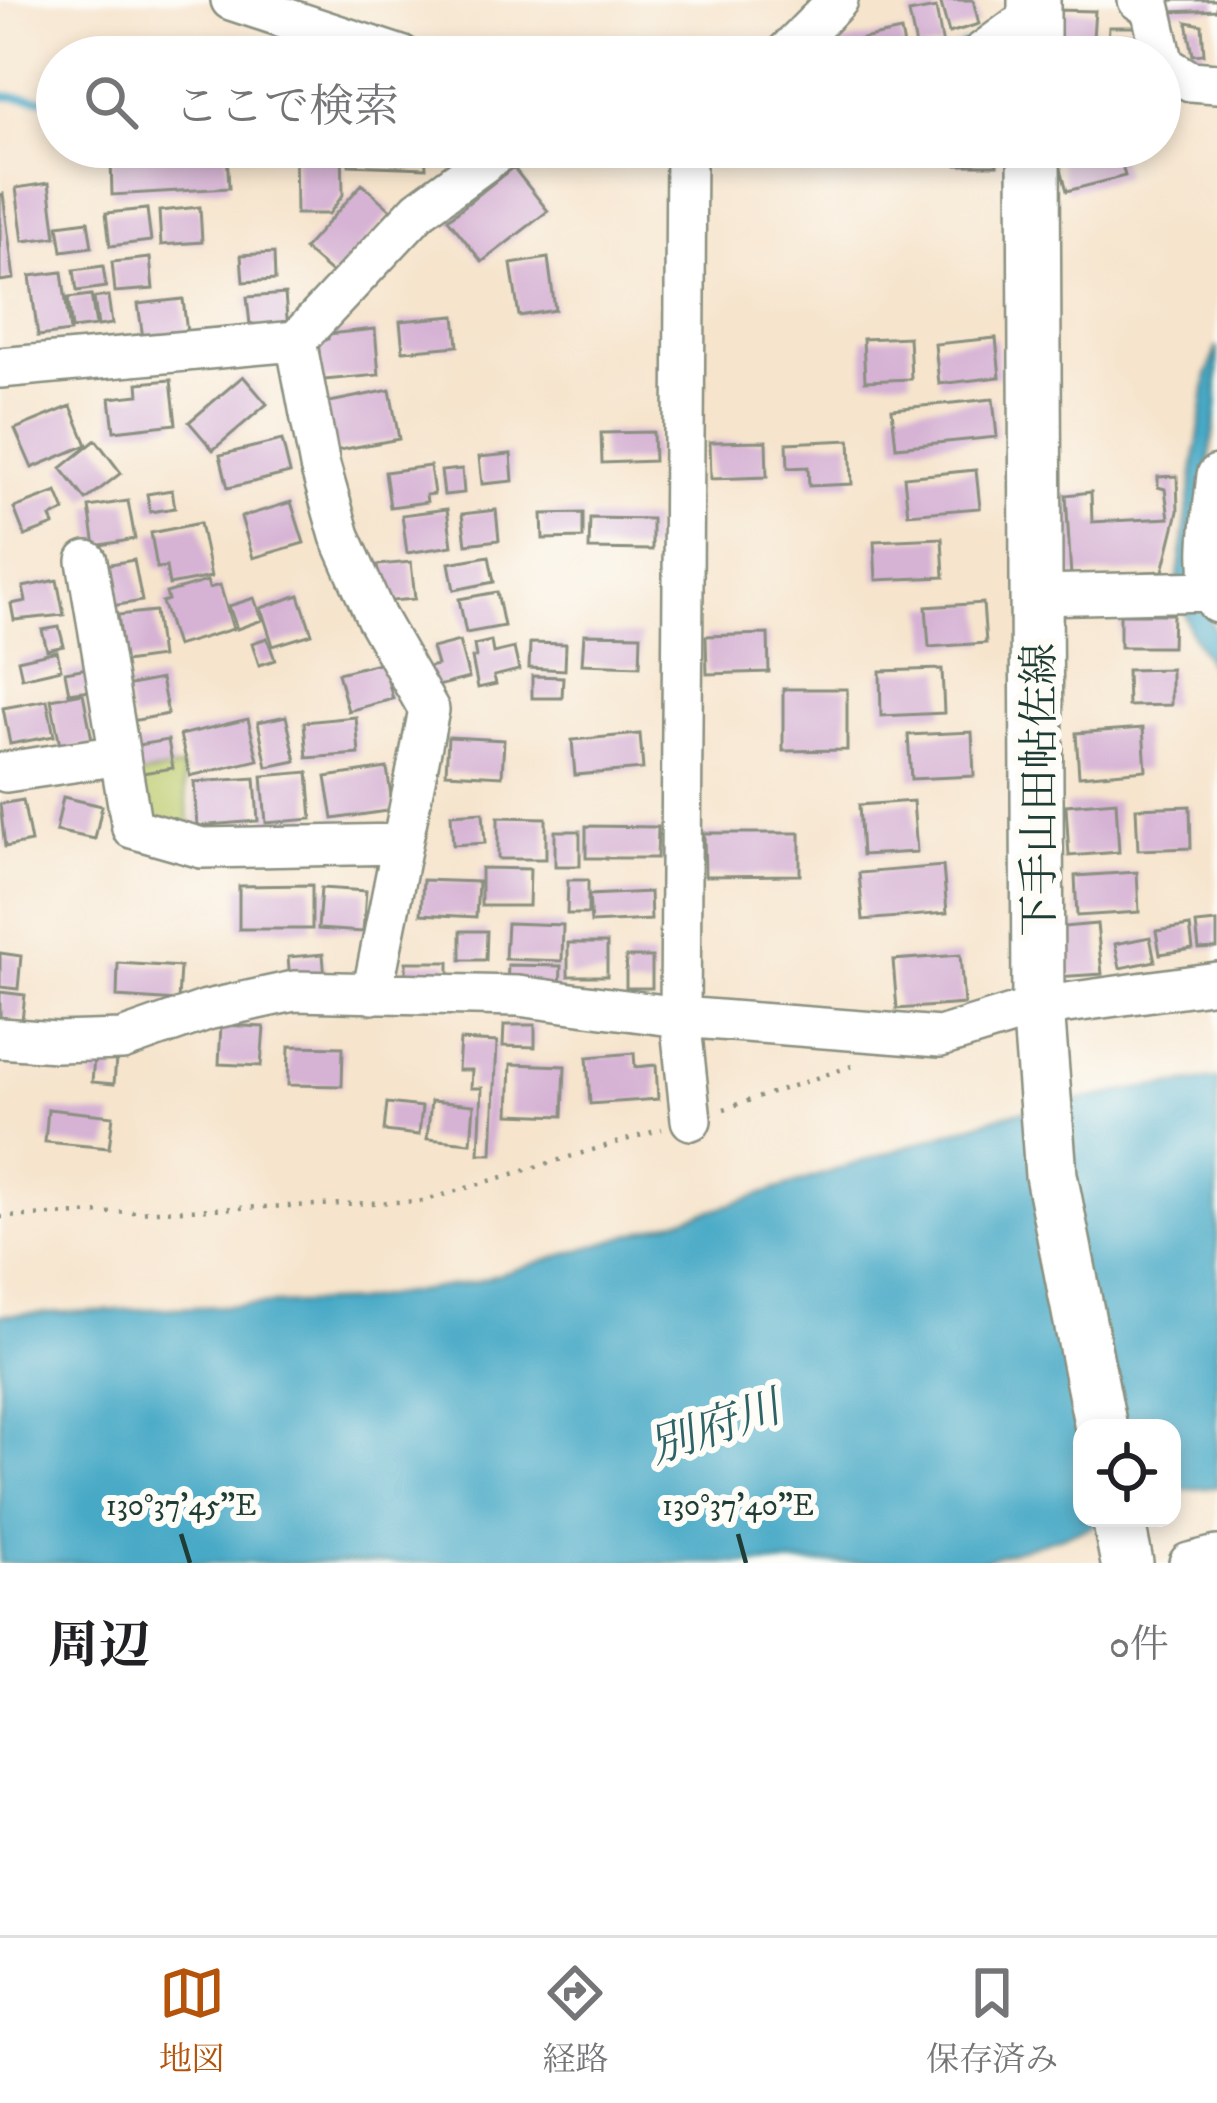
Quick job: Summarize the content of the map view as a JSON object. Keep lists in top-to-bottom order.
{
  "streets": {
    "main road": ["下手山田帖佐線"]
  },
  "water": ["別府川"],
  "page": {
    "search": "ここで検索",
    "heading": ["周辺", "0件"],
    "nav": ["地図", "経路", "保存済み"]
  },
  "coordinates": ["130°37'45\"E", "130°37'40\"E"]
}
